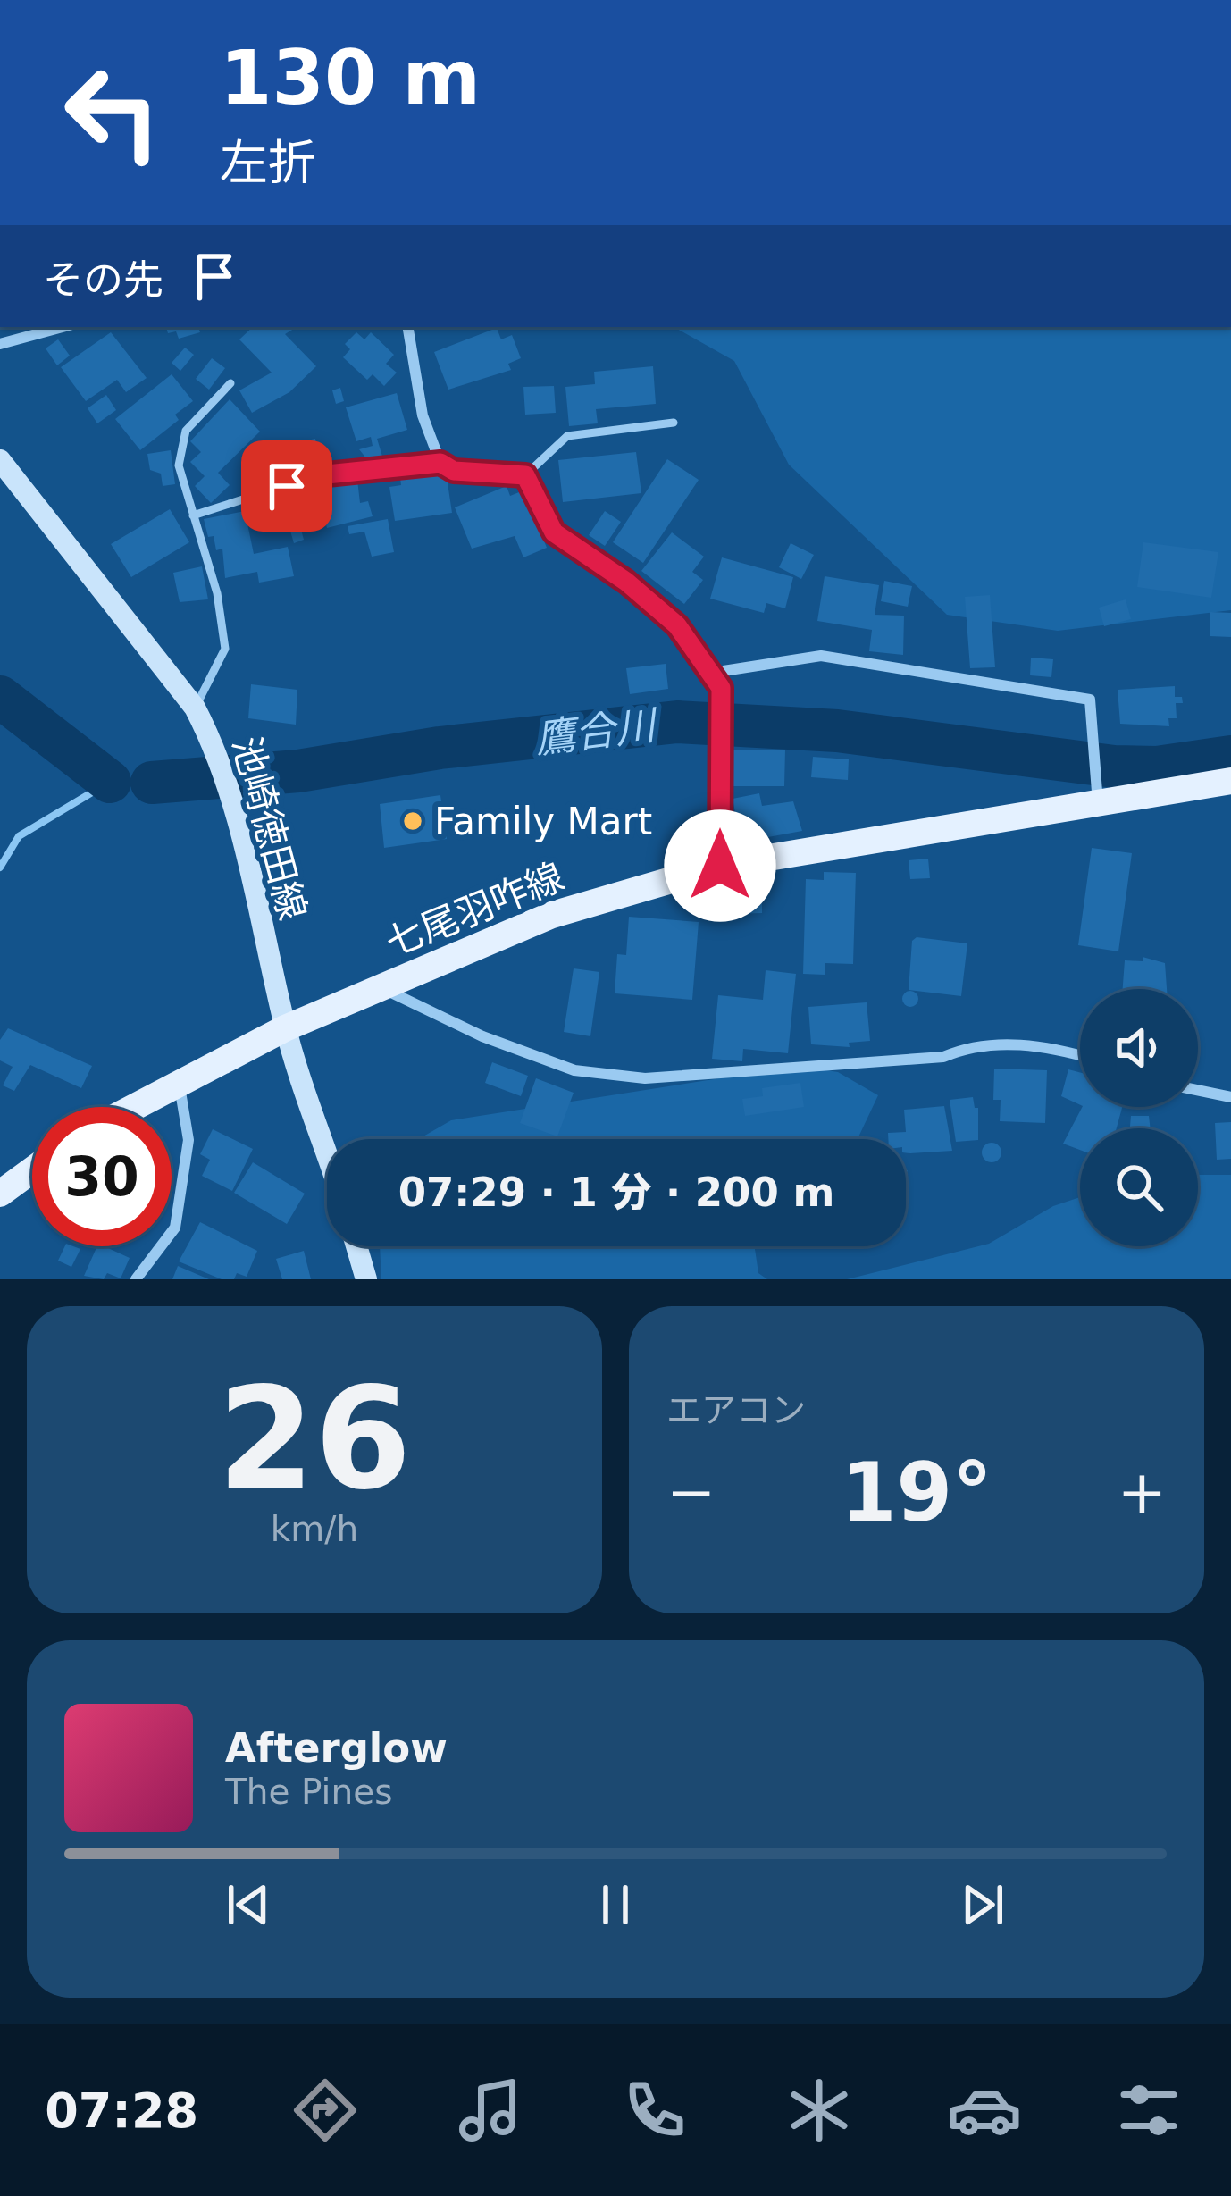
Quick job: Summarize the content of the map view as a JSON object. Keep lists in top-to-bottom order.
{
  "streets": {
    "main road": ["池崎徳田線", "七尾羽咋線"]
  },
  "crossings": [
    ["池崎徳田線", "七尾羽咋線"]
  ],
  "water": ["鷹合川"],
  "places": ["Family Mart"],
  "page": {
    "turn": ["130 m", "左折"],
    "then": "その先",
    "limit": "30",
    "trip": "07:29 · 1 分 · 200 m",
    "tile": [
      ["26", "km/h"],
      "エアコン"
    ],
    "heat": ["−", "19°", "+"],
    "song": ["Afterglow", "The Pines"],
    "tabs": "07:28"
  }
}
